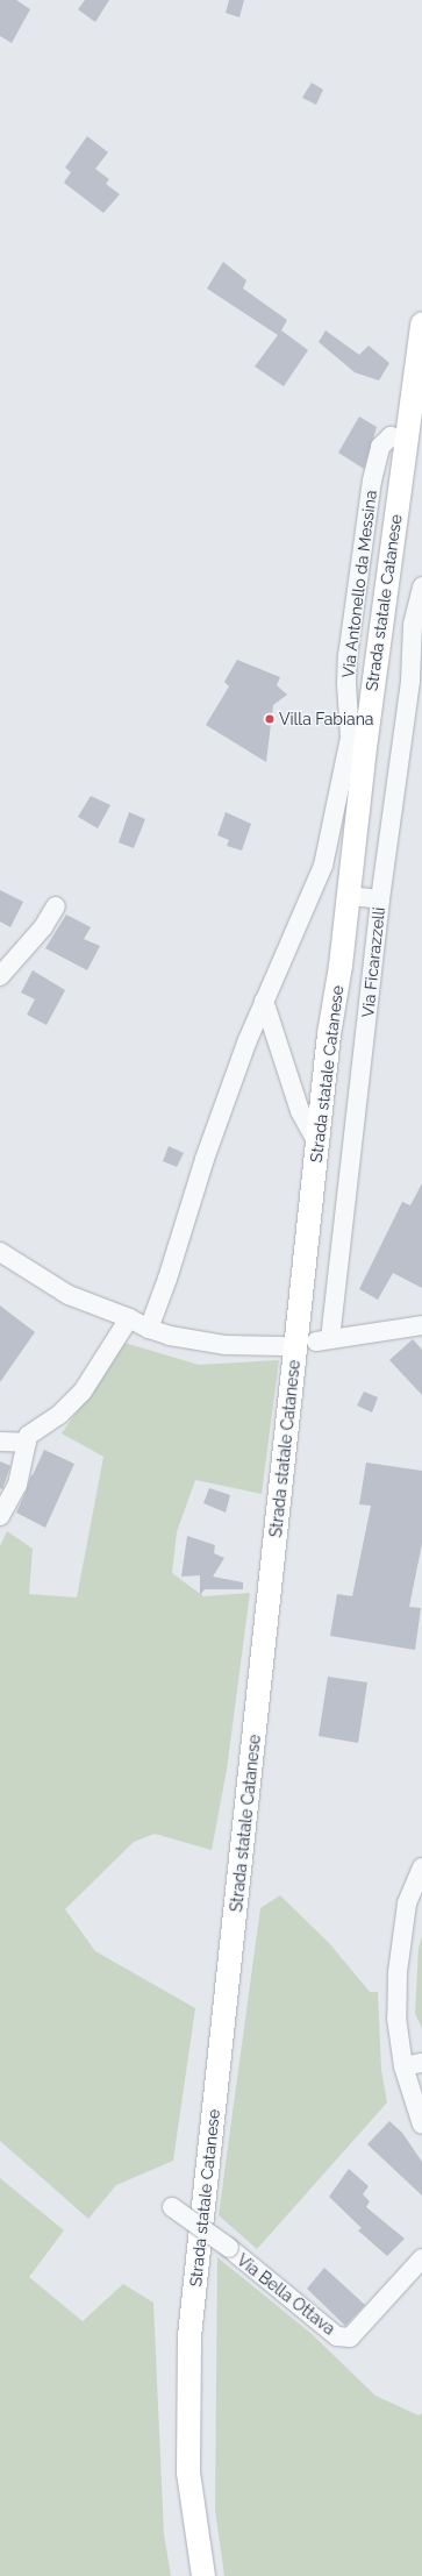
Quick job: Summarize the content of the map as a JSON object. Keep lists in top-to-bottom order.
{
  "streets": {
    "main road": ["Strada statale Catanese"],
    "street": ["Via Antonello da Messina", "Via Ficarazzelli", "Via Bella Ottava"]
  },
  "places": ["Villa Fabiana"]
}
